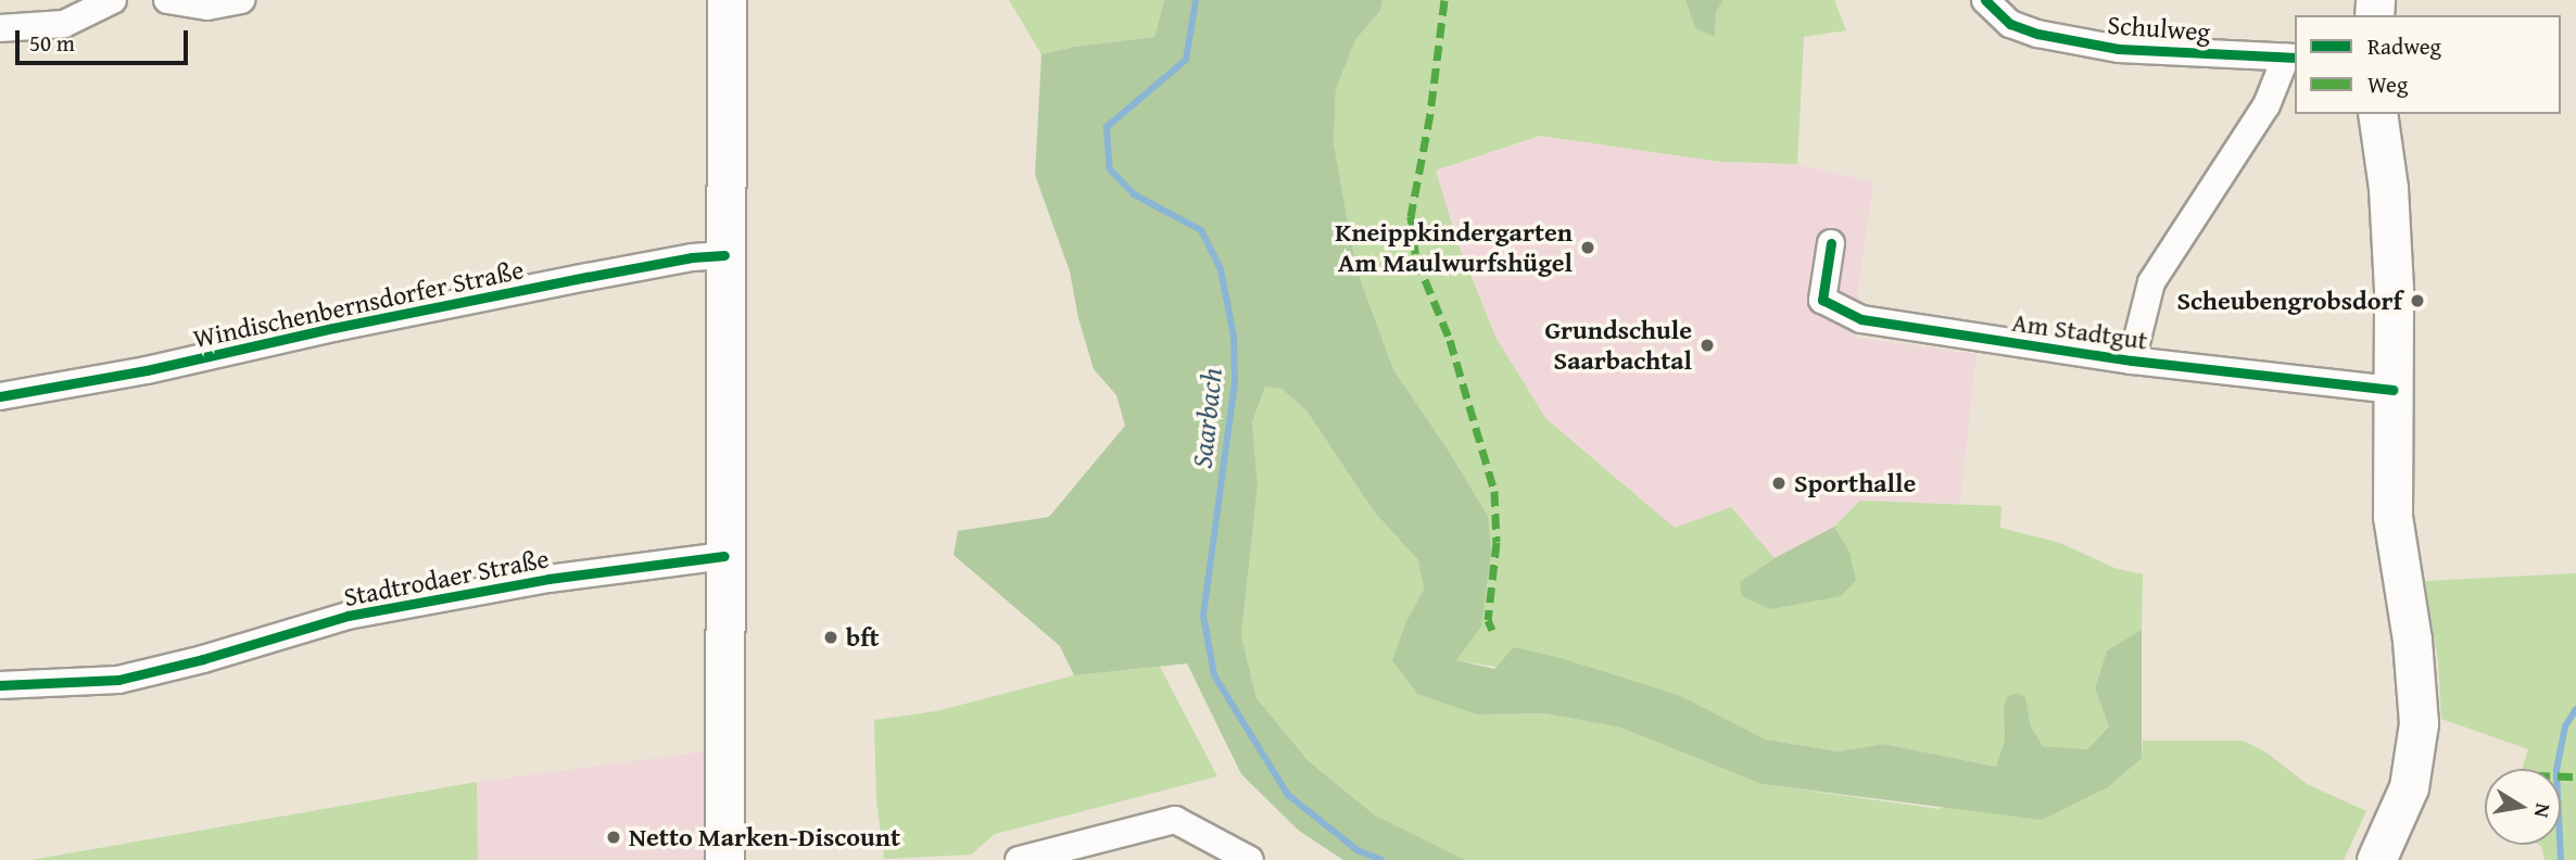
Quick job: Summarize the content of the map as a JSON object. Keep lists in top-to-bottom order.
{
  "streets": {
    "street": [
      "Schulweg",
      "Windischenbernsdorfer Straße",
      "Am Stadtgut",
      "Stadtrodaer Straße"
    ]
  },
  "crossings": [
    ["Schulweg", "Am Stadtgut"]
  ],
  "water": ["Saarbach"],
  "places": [
    "Kneippkindergarten Am Maulwurfshügel",
    "Scheubengrobsdorf",
    "Grundschule Saarbachtal",
    "Sporthalle",
    "bft",
    "Netto Marken-Discount"
  ],
  "legend": ["Radweg", "Weg"],
  "scale_bar": "50 m",
  "north": "right"
}
